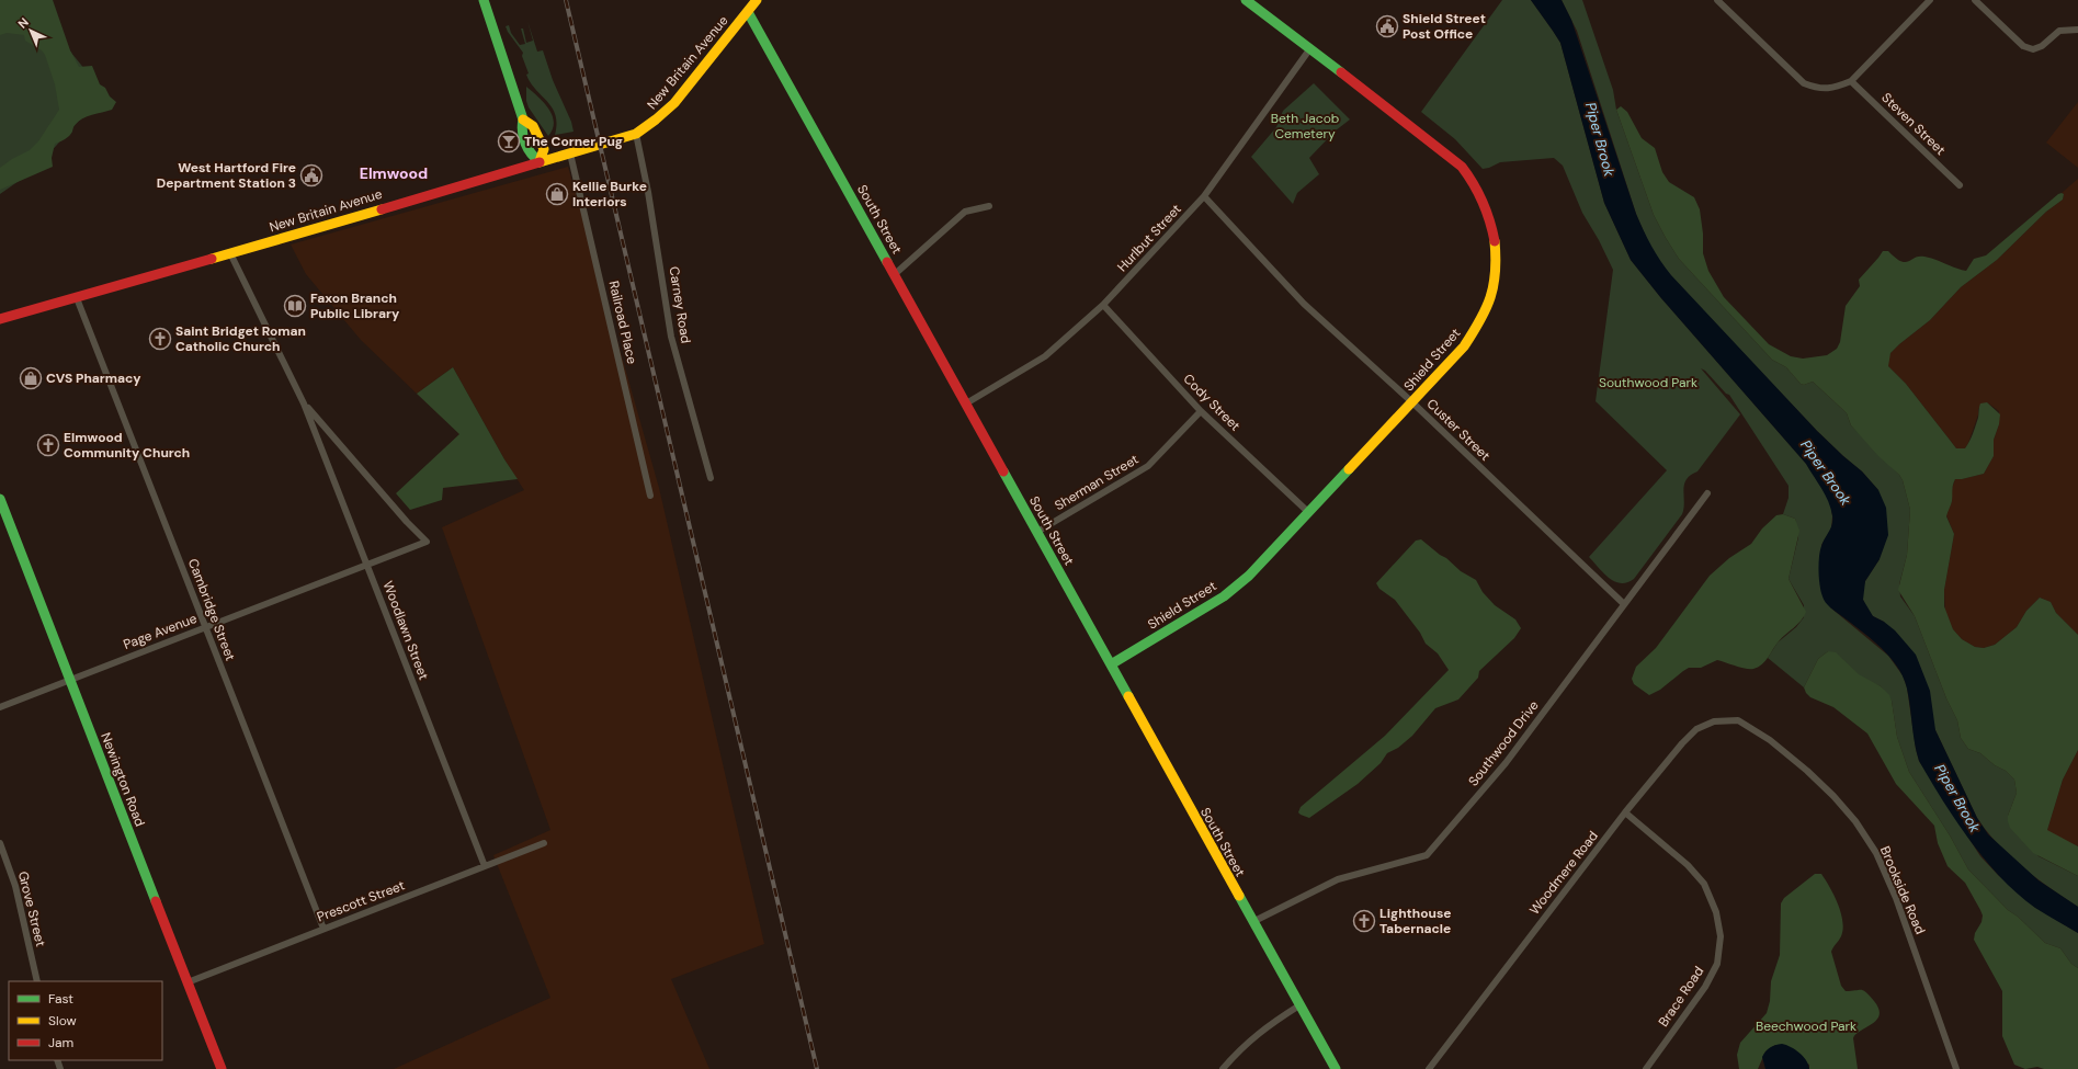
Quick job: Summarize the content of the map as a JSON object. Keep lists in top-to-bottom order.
{
  "streets": {
    "street": [
      "New Britain Avenue",
      "Steven Street",
      "South Street",
      "Hurlbut Street",
      "Carney Road",
      "Railroad Place",
      "Shield Street",
      "Cody Street",
      "Custer Street",
      "Sherman Street",
      "Cambridge Street",
      "Woodlawn Street",
      "Page Avenue",
      "Southwood Drive",
      "Newington Road",
      "Woodmere Road",
      "Brookside Road",
      "Prescott Street",
      "Grove Street",
      "Brace Road"
    ]
  },
  "crossings": [
    ["New Britain Avenue", "South Street"],
    ["New Britain Avenue", "Carney Road"],
    ["New Britain Avenue", "Railroad Place"],
    ["New Britain Avenue", "Cambridge Street"],
    ["New Britain Avenue", "Woodlawn Street"],
    ["South Street", "Hurlbut Street"],
    ["South Street", "Shield Street"],
    ["South Street", "Sherman Street"],
    ["South Street", "Southwood Drive"],
    ["Hurlbut Street", "Shield Street"],
    ["Hurlbut Street", "Cody Street"],
    ["Hurlbut Street", "Custer Street"],
    ["Shield Street", "Cody Street"],
    ["Shield Street", "Custer Street"],
    ["Cody Street", "Sherman Street"],
    ["Custer Street", "Southwood Drive"],
    ["Cambridge Street", "Page Avenue"],
    ["Cambridge Street", "Prescott Street"],
    ["Woodlawn Street", "Page Avenue"],
    ["Woodlawn Street", "Prescott Street"],
    ["Page Avenue", "Newington Road"],
    ["Newington Road", "Prescott Street"],
    ["Woodmere Road", "Brookside Road"],
    ["Woodmere Road", "Brace Road"]
  ],
  "districts": ["Elmwood"],
  "water": ["Piper Brook"],
  "parks": ["Beth Jacob Cemetery", "Southwood Park", "Beechwood Park"],
  "places": {
    "public building": ["Shield Street Post Office", "West Hartford Fire Department Station 3"],
    "bar": ["The Corner Pug"],
    "shop": ["Kellie Burke Interiors", "CVS Pharmacy"],
    "library": ["Faxon Branch Public Library"],
    "church": ["Saint Bridget Roman Catholic Church", "Elmwood Community Church", "Lighthouse Tabernacle"]
  },
  "legend": ["Fast", "Slow", "Jam"],
  "north": "top left"
}
